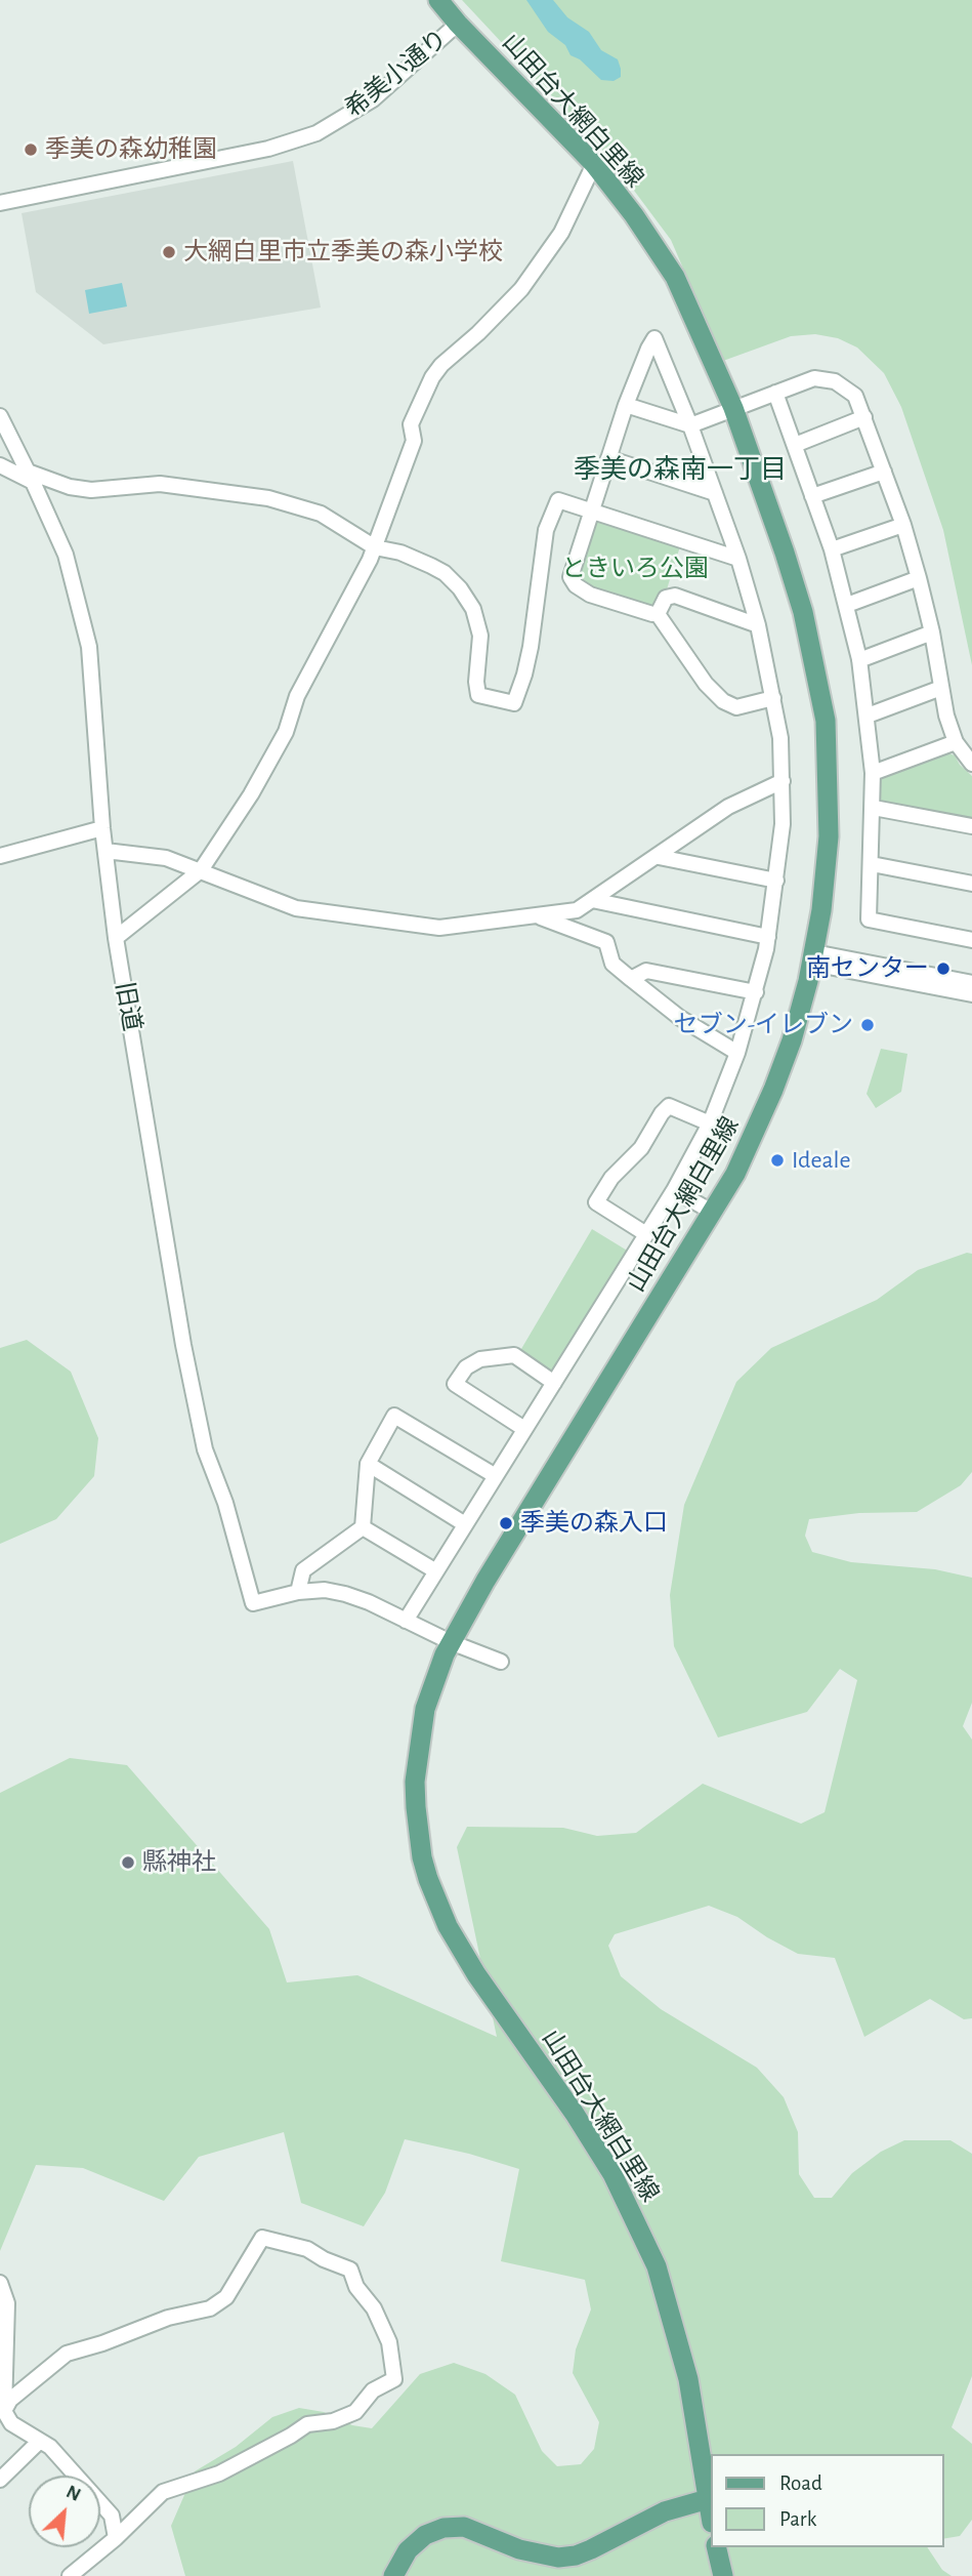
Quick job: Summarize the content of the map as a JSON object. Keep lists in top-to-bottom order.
{
  "streets": {
    "main road": ["山田台大網白里線"],
    "street": ["希美小通り", "旧道"]
  },
  "crossings": [
    ["希美小通り", "山田台大網白里線"]
  ],
  "districts": ["季美の森南一丁目"],
  "parks": ["ときいろ公園"],
  "places": [
    "季美の森幼稚園",
    "大網白里市立季美の森小学校",
    "南センター",
    "セブン-イレブン",
    "Ideale",
    "季美の森入口",
    "縣神社"
  ],
  "legend": ["Road", "Park"],
  "north": "top right"
}
